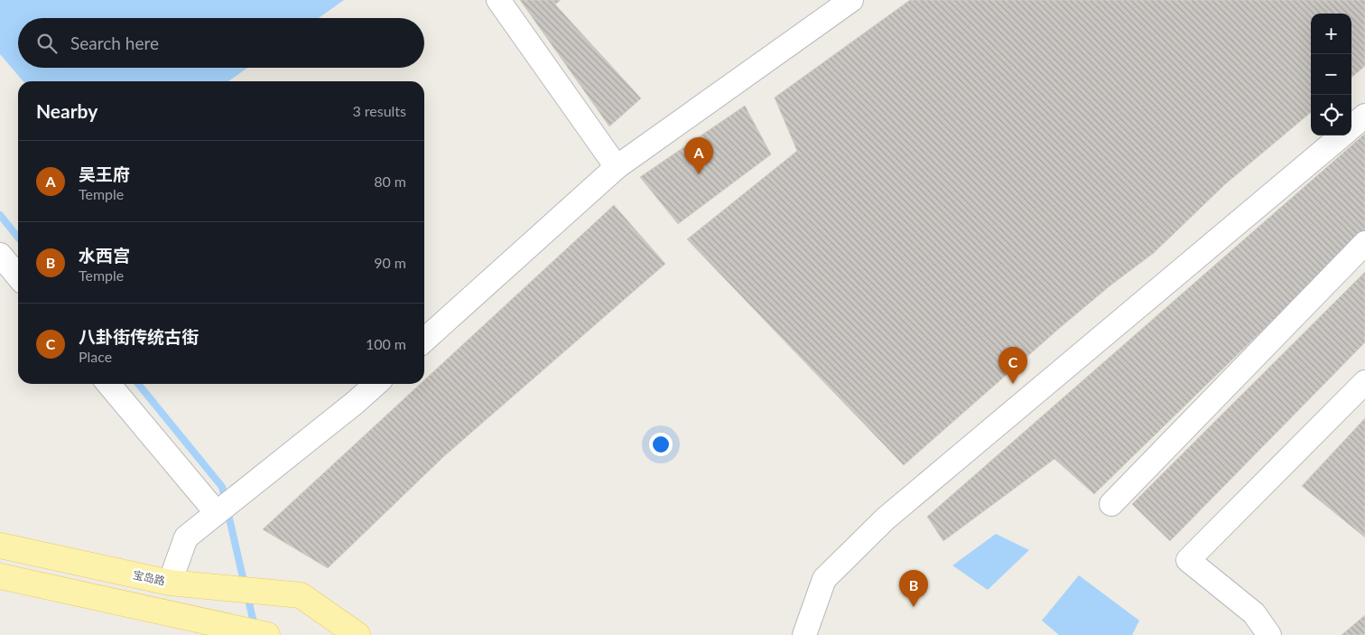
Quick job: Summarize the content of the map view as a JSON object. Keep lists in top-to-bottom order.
{
  "streets": {
    "main road": ["宝岛路"]
  },
  "page": {
    "map_buttons": ["+", "−"],
    "search": "Search here",
    "heading": ["Nearby", "3 results"],
    "pins": ["A", "C", "B"],
    "list": [
      {
        "mark": "A",
        "name": "吴王府",
        "note": "Temple",
        "value": "80 m"
      },
      {
        "mark": "B",
        "name": "水西宫",
        "note": "Temple",
        "value": "90 m"
      },
      {
        "mark": "C",
        "name": "八卦街传统古街",
        "note": "Place",
        "value": "100 m"
      }
    ]
  }
}
